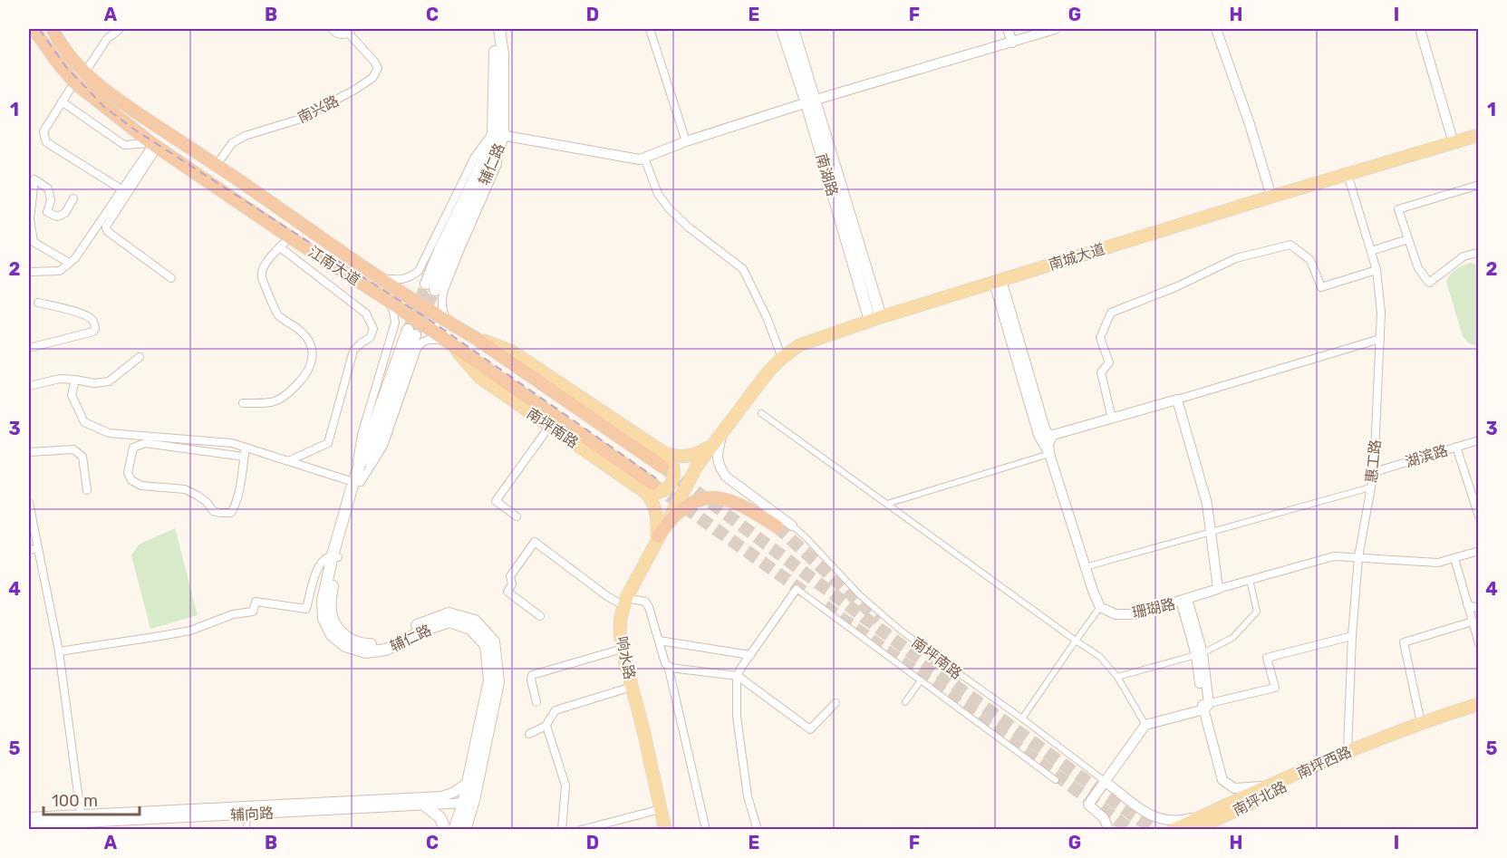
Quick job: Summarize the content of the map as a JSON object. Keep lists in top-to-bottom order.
{
  "streets": {
    "highway": ["江南大道"],
    "main road": [
      "辅仁路",
      "南城大道",
      "南坪南路",
      "响水路",
      "南坪西路",
      "南坪北路"
    ],
    "street": [
      "南兴路",
      "湖滨路",
      "惠工路",
      "珊瑚路",
      "辅向路"
    ]
  },
  "crossings": [
    ["南兴路", "江南大道"],
    ["辅仁路", "辅向路"],
    ["南城大道", "南坪南路"],
    ["南城大道", "惠工路"],
    ["南城大道", "响水路"],
    ["江南大道", "南坪南路"],
    ["南坪南路", "响水路"],
    ["南坪南路", "南坪西路"],
    ["湖滨路", "惠工路"],
    ["惠工路", "珊瑚路"],
    ["惠工路", "南坪西路"],
    ["南坪西路", "南坪北路"]
  ],
  "scale_bar": "100 m",
  "grid": {
    "columns": [
      "A",
      "B",
      "C",
      "D",
      "E",
      "F",
      "G",
      "H",
      "I"
    ],
    "rows": [
      "1",
      "2",
      "3",
      "4",
      "5"
    ]
  }
}
